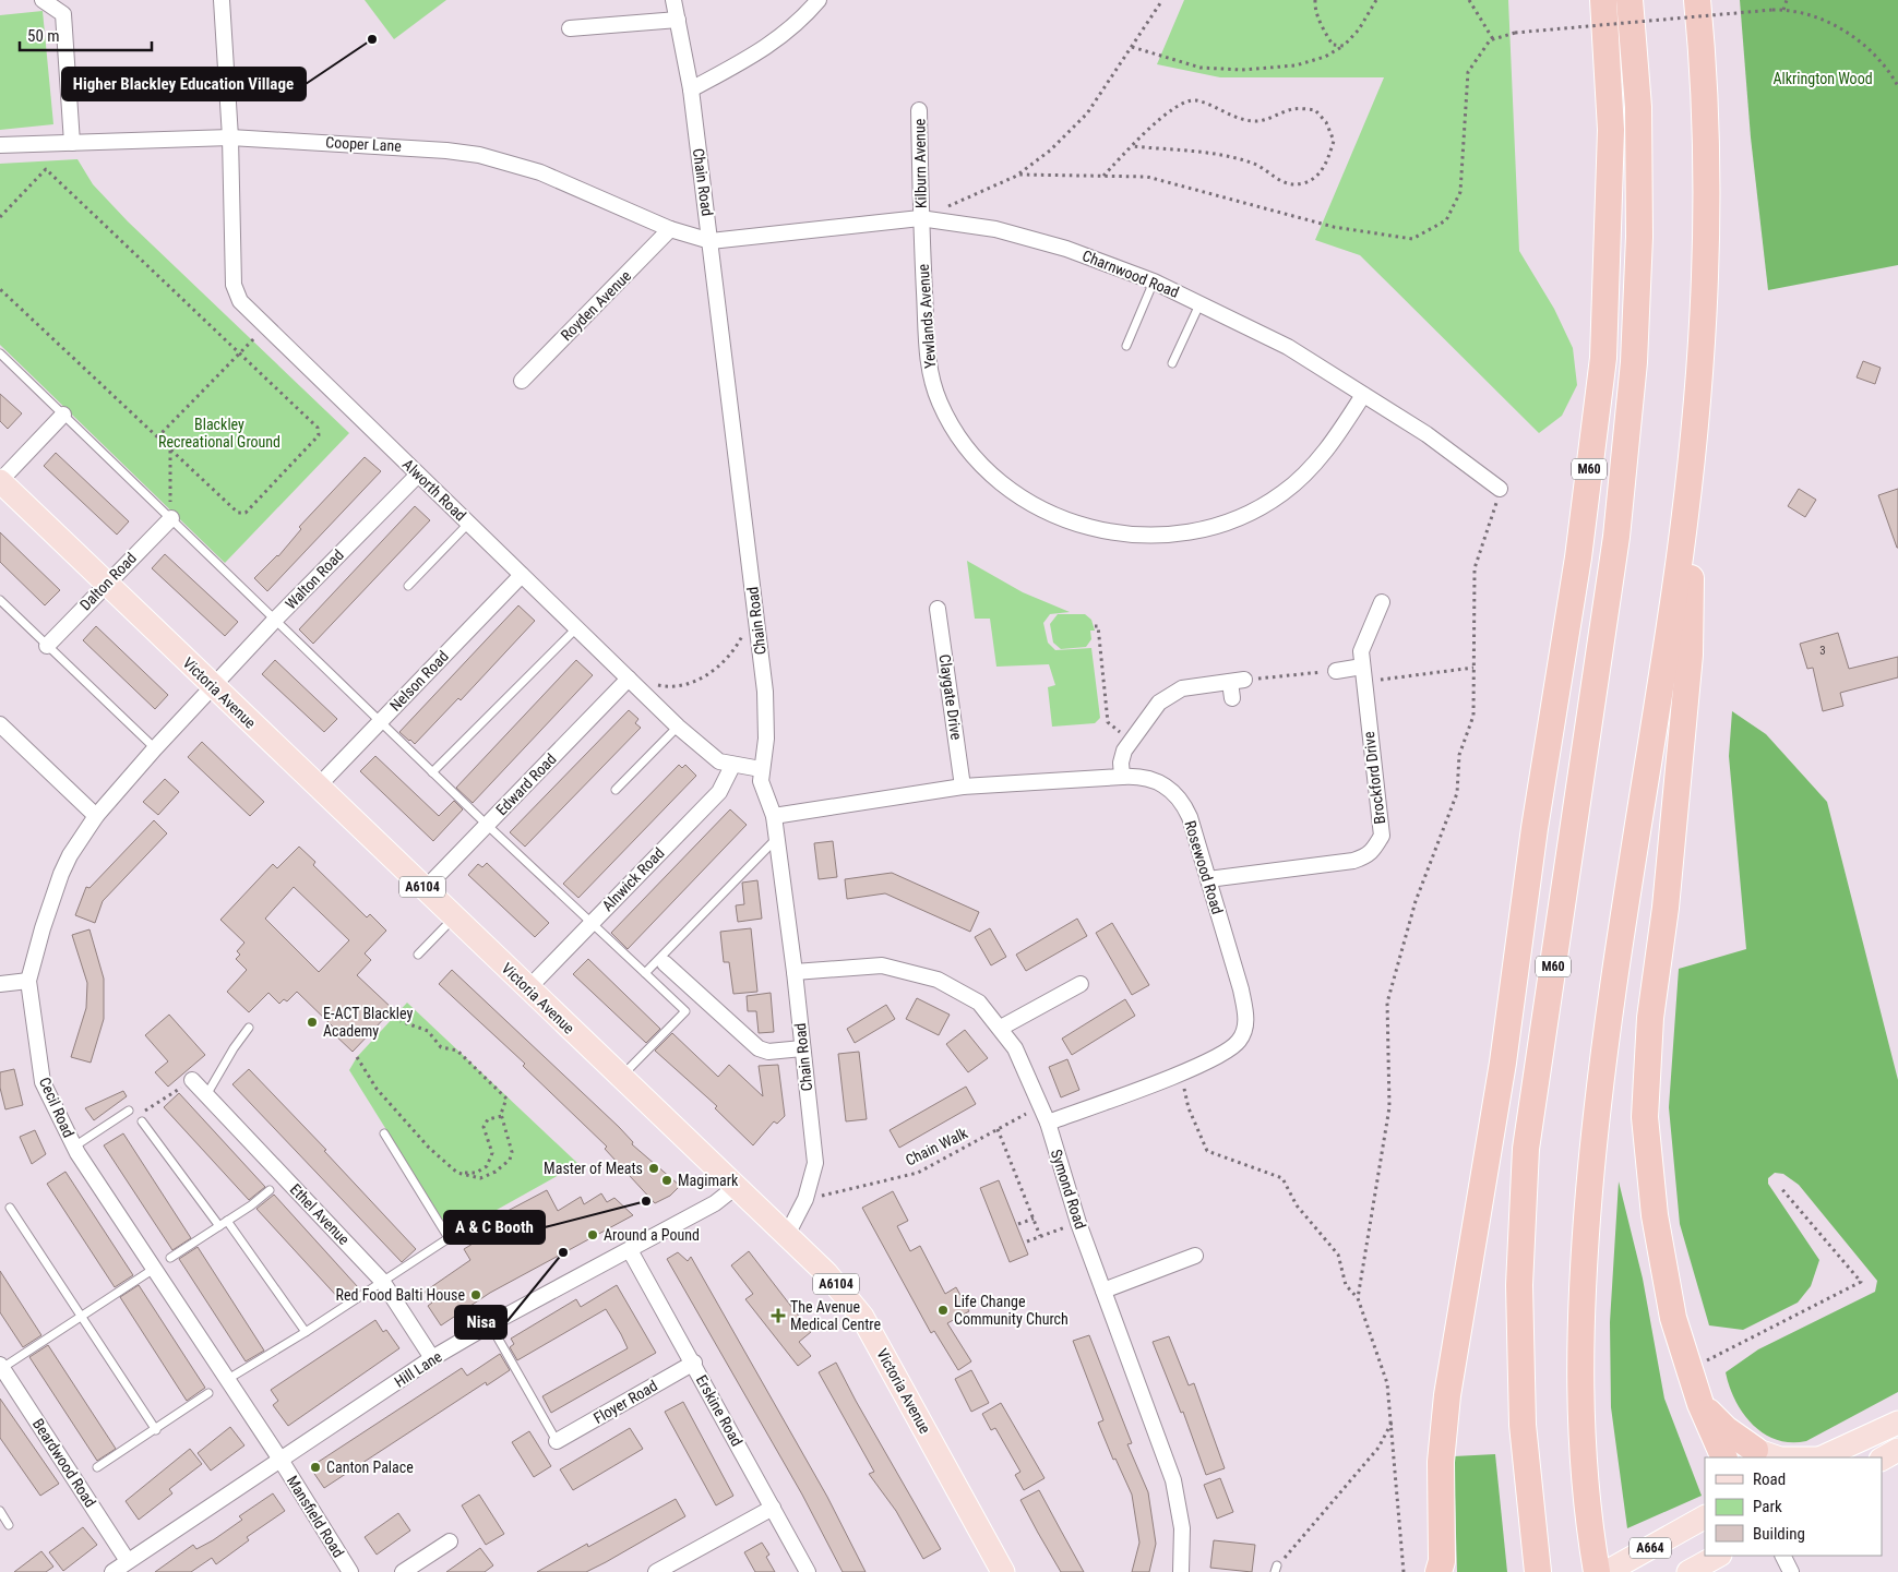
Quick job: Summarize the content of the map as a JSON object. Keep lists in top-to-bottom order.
{
  "streets": {
    "highway": ["M60"],
    "main road": ["Victoria Avenue", "A6104", "A664"],
    "street": [
      "Cooper Lane",
      "Kilburn Avenue",
      "Chain Road",
      "Charnwood Road",
      "Royden Avenue",
      "Yewlands Avenue",
      "Alworth Road",
      "Walton Road",
      "Dalton Road",
      "Nelson Road",
      "Claygate Drive",
      "Brockford Drive",
      "Edward Road",
      "Rosewood Road",
      "Alnwick Road",
      "Cecil Road",
      "Symond Road",
      "Ethel Avenue",
      "Hill Lane",
      "Floyer Road",
      "Erskine Road",
      "Beardwood Road",
      "Mansfield Road"
    ],
    "path": ["Chain Walk"]
  },
  "crossings": [
    ["Cooper Lane", "Chain Road"],
    ["Cooper Lane", "Charnwood Road"],
    ["Cooper Lane", "Royden Avenue"],
    ["Cooper Lane", "Alworth Road"],
    ["Kilburn Avenue", "Charnwood Road"],
    ["Kilburn Avenue", "Yewlands Avenue"],
    ["Chain Road", "Charnwood Road"],
    ["Chain Road", "Alworth Road"],
    ["Chain Road", "Victoria Avenue"],
    ["Chain Road", "Rosewood Road"],
    ["Chain Road", "Chain Walk"],
    ["Chain Road", "Symond Road"],
    ["Charnwood Road", "Yewlands Avenue"],
    ["Alworth Road", "Walton Road"],
    ["Alworth Road", "Nelson Road"],
    ["Alworth Road", "Edward Road"],
    ["Alworth Road", "Alnwick Road"],
    ["Walton Road", "Victoria Avenue"],
    ["Walton Road", "Cecil Road"],
    ["Dalton Road", "Victoria Avenue"],
    ["Nelson Road", "Victoria Avenue"],
    ["Victoria Avenue", "Edward Road"],
    ["Victoria Avenue", "Alnwick Road"],
    ["Victoria Avenue", "Cecil Road"],
    ["Victoria Avenue", "Hill Lane"],
    ["Claygate Drive", "Rosewood Road"],
    ["Brockford Drive", "Rosewood Road"],
    ["Rosewood Road", "Symond Road"],
    ["Cecil Road", "Hill Lane"],
    ["Cecil Road", "Mansfield Road"],
    ["Chain Walk", "Symond Road"],
    ["Ethel Avenue", "Hill Lane"],
    ["Hill Lane", "Erskine Road"],
    ["Hill Lane", "Beardwood Road"],
    ["Hill Lane", "Mansfield Road"],
    ["Floyer Road", "Erskine Road"]
  ],
  "parks": ["Alkrington Wood", "Blackley Recreational Ground"],
  "places": {
    "other": [
      "Higher Blackley Education Village",
      "E-ACT Blackley Academy",
      "Master of Meats",
      "Magimark",
      "A & C Booth",
      "Around a Pound",
      "Nisa",
      "Red Food Balti House",
      "Life Change Community Church",
      "Canton Palace"
    ],
    "health": ["The Avenue Medical Centre"]
  },
  "house_numbers": ["3"],
  "legend": ["Road", "Park", "Building"],
  "scale_bar": "50 m"
}
